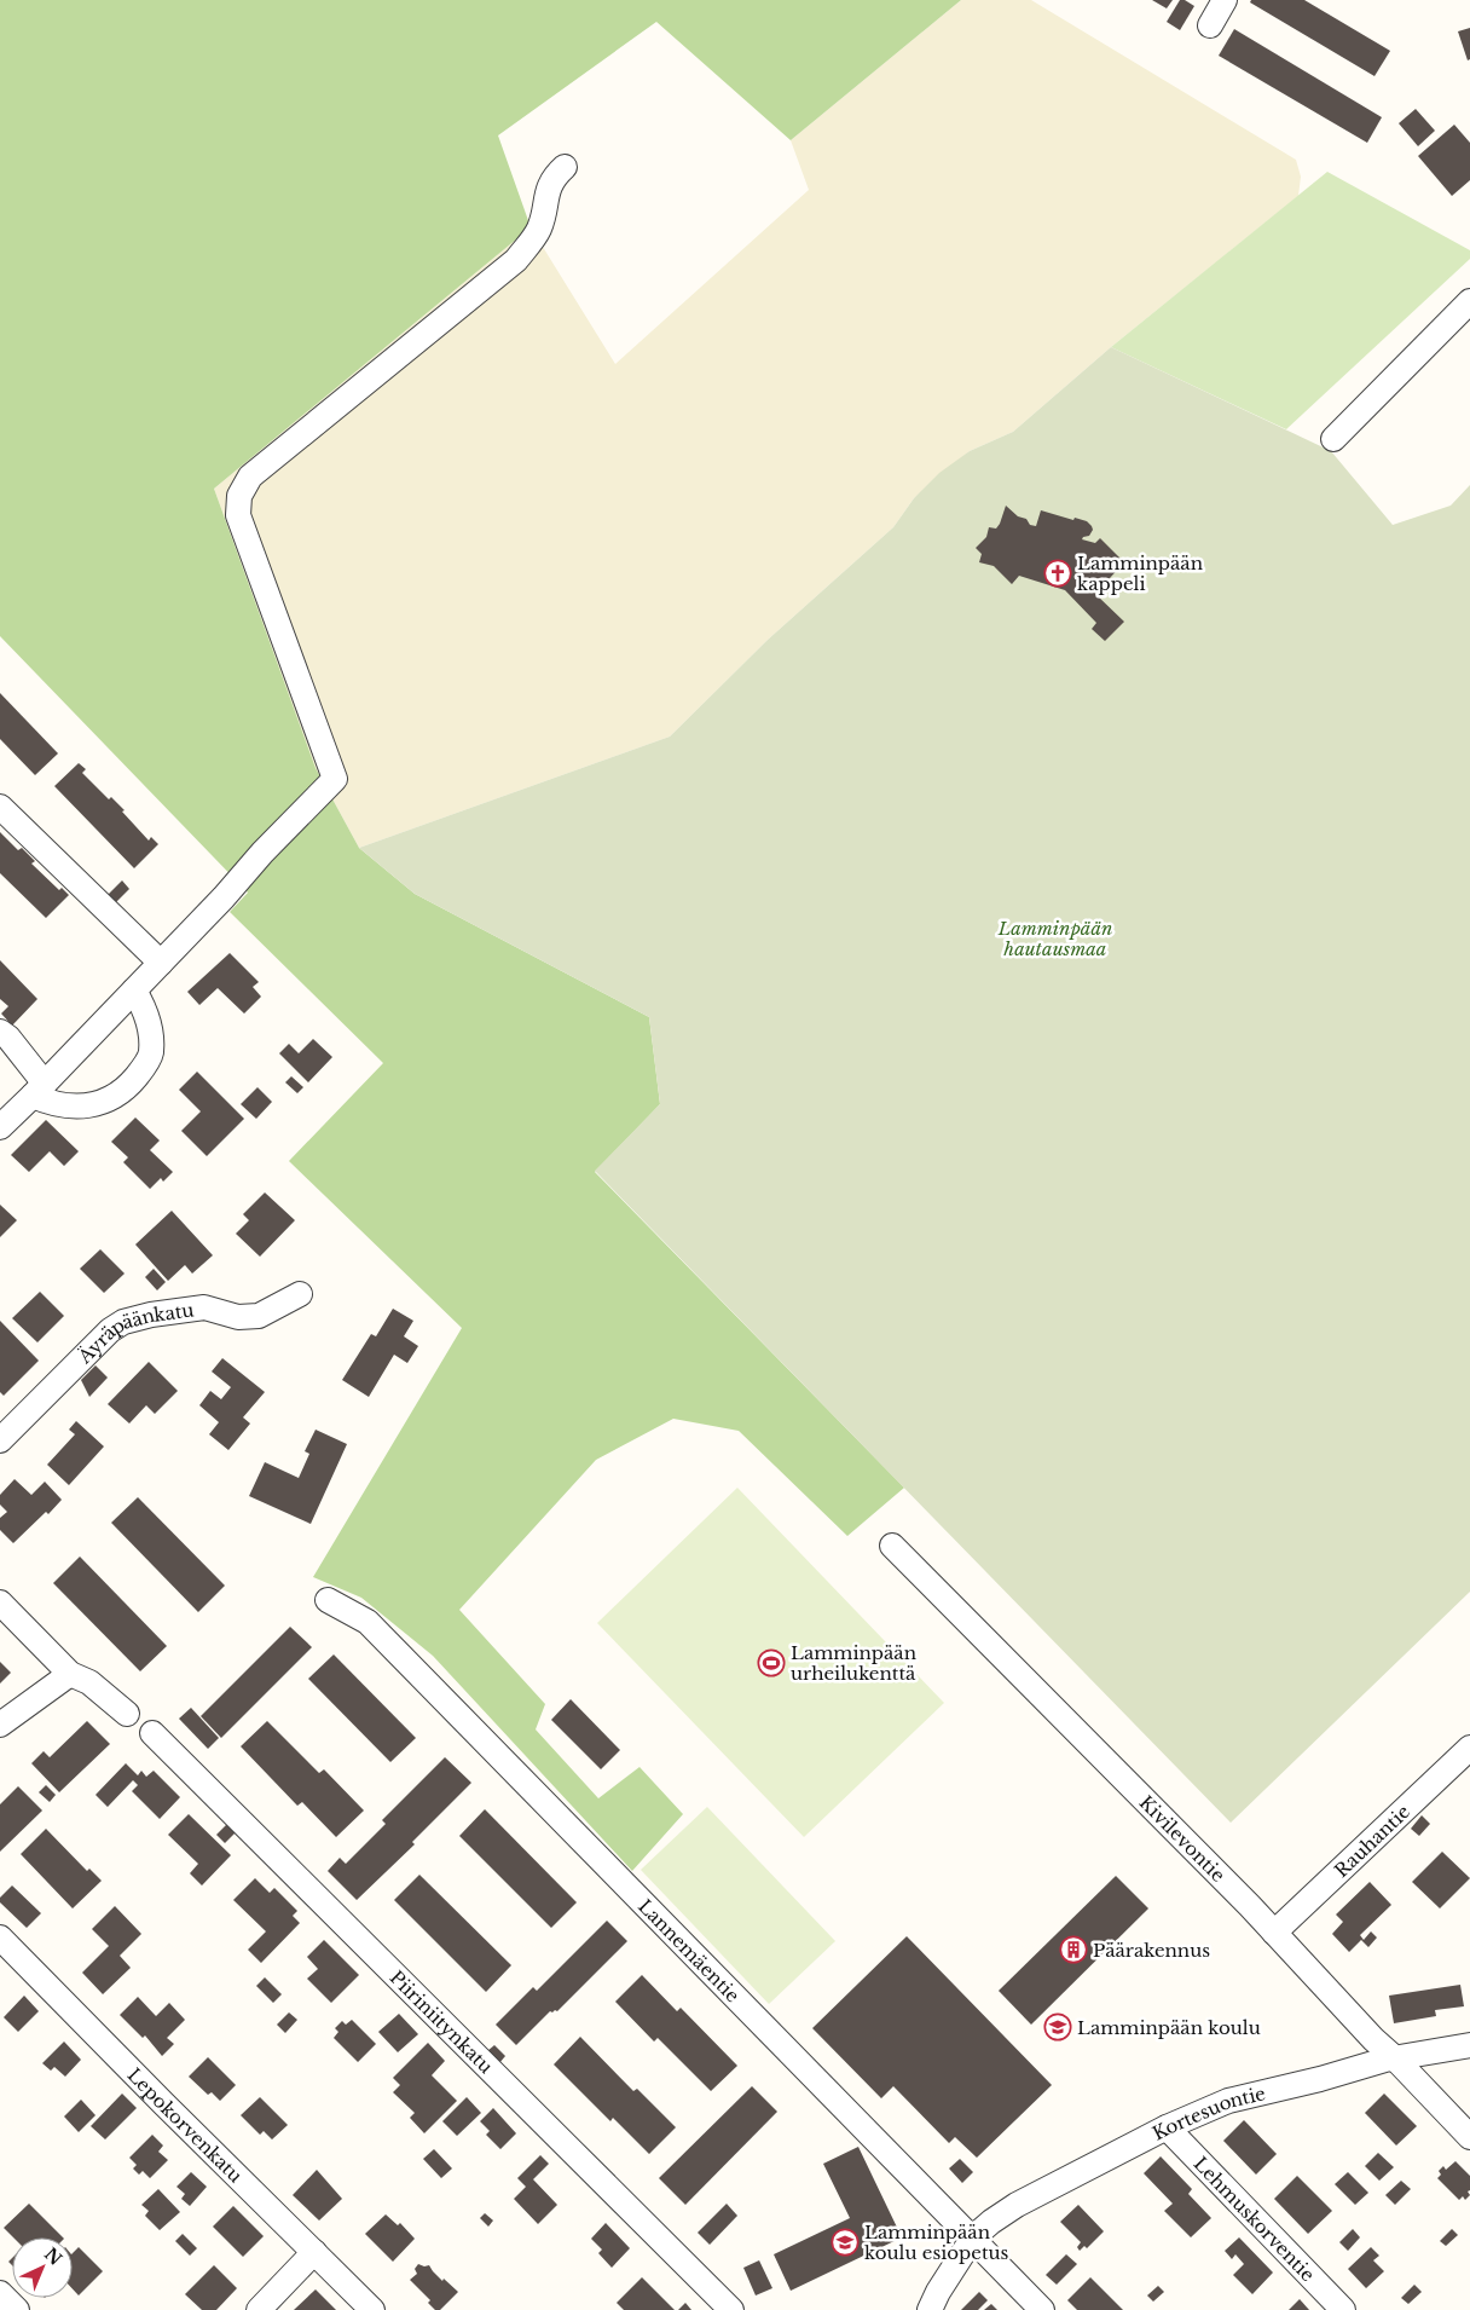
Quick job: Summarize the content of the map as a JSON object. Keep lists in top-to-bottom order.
{
  "streets": {
    "street": [
      "Äyräpäänkatu",
      "Kivilevontie",
      "Rauhantie",
      "Lannemäentie",
      "Piiriniitynkatu",
      "Kortesuontie",
      "Lepokorvenkatu",
      "Lehmuskorventie"
    ]
  },
  "crossings": [
    ["Kivilevontie", "Rauhantie"],
    ["Kivilevontie", "Kortesuontie"],
    ["Lannemäentie", "Kortesuontie"],
    ["Kortesuontie", "Lehmuskorventie"]
  ],
  "parks": ["Lamminpään hautausmaa"],
  "places": {
    "church": ["Lamminpään kappeli"],
    "sports": ["Lamminpään urheilukenttä"],
    "building": ["Päärakennus"],
    "school or university": ["Lamminpään koulu", "Lamminpään koulu esiopetus"]
  },
  "north": "top right"
}
